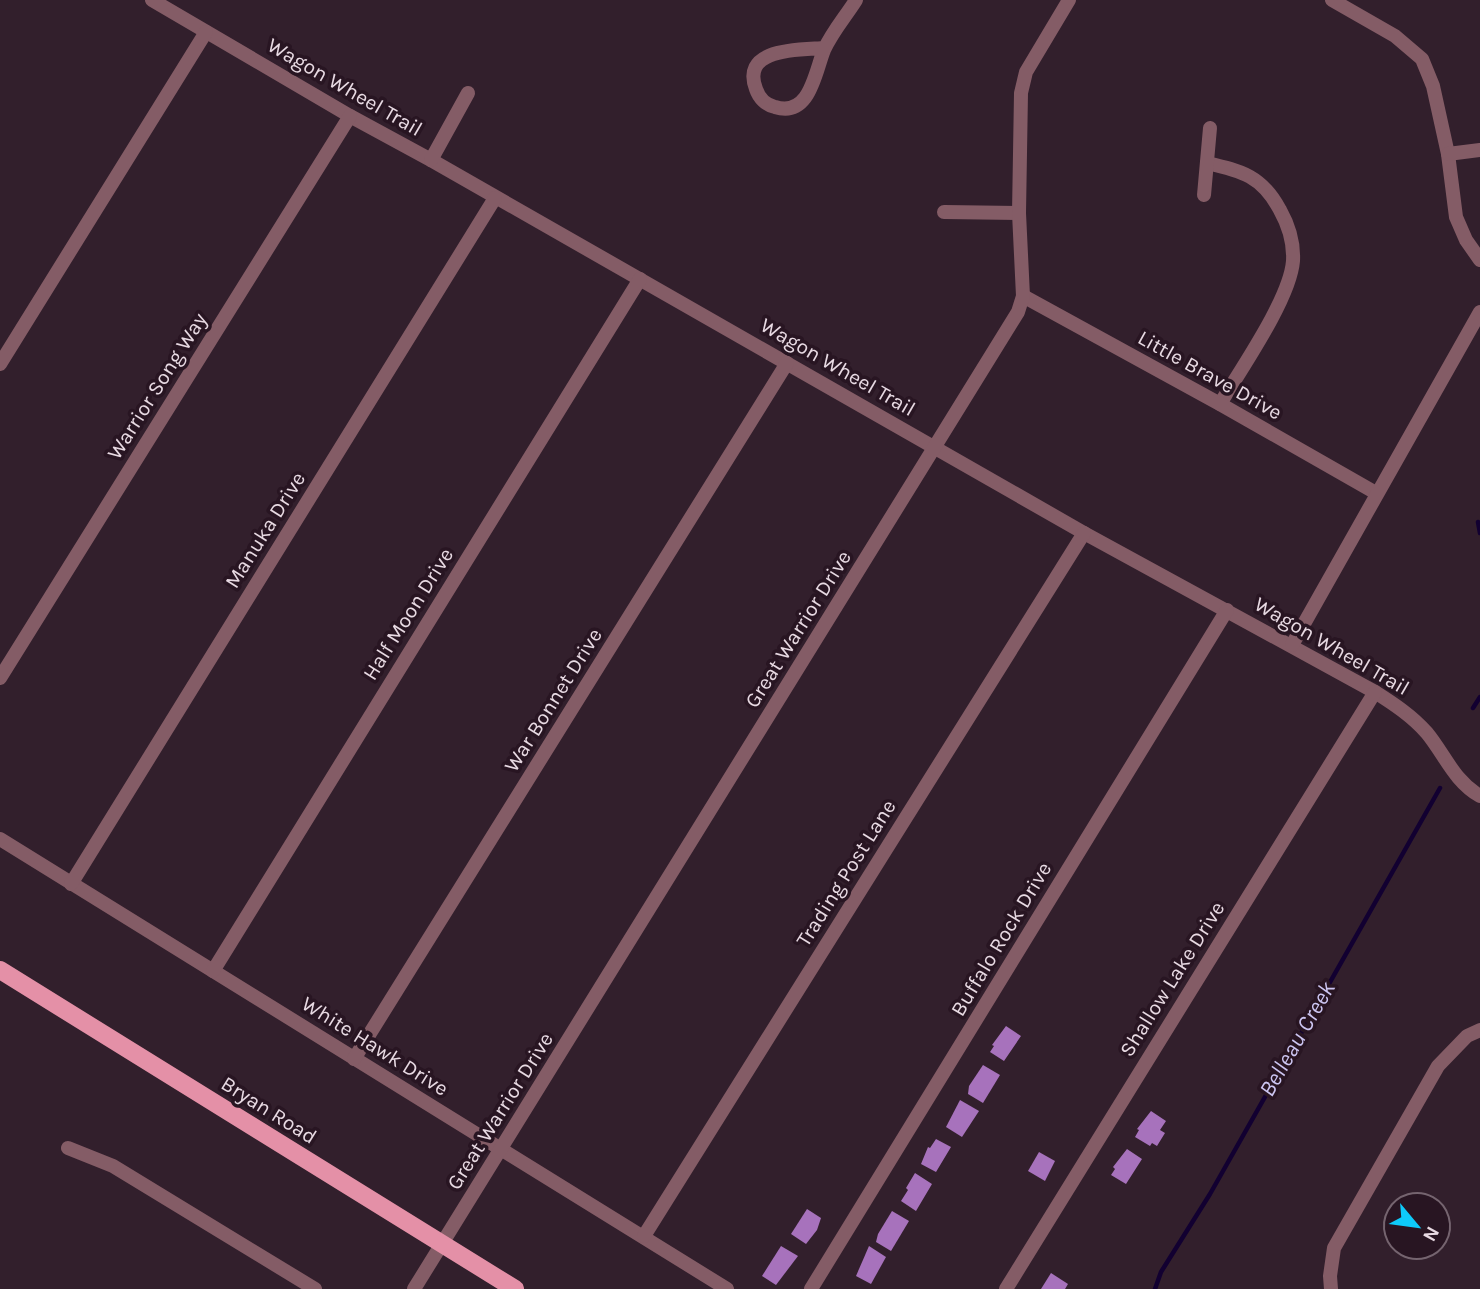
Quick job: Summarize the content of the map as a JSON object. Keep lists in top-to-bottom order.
{
  "streets": {
    "main road": ["Bryan Road"],
    "street": [
      "Wagon Wheel Trail",
      "Little Brave Drive",
      "Warrior Song Way",
      "Manuka Drive",
      "Half Moon Drive",
      "Great Warrior Drive",
      "War Bonnet Drive",
      "Trading Post Lane",
      "Buffalo Rock Drive",
      "Shallow Lake Drive",
      "White Hawk Drive"
    ]
  },
  "crossings": [
    ["Wagon Wheel Trail", "Warrior Song Way"],
    ["Wagon Wheel Trail", "Manuka Drive"],
    ["Wagon Wheel Trail", "Half Moon Drive"],
    ["Wagon Wheel Trail", "Great Warrior Drive"],
    ["Wagon Wheel Trail", "War Bonnet Drive"],
    ["Wagon Wheel Trail", "Trading Post Lane"],
    ["Wagon Wheel Trail", "Buffalo Rock Drive"],
    ["Wagon Wheel Trail", "Shallow Lake Drive"],
    ["Little Brave Drive", "Great Warrior Drive"],
    ["Manuka Drive", "White Hawk Drive"],
    ["Half Moon Drive", "White Hawk Drive"],
    ["Great Warrior Drive", "White Hawk Drive"],
    ["Great Warrior Drive", "Bryan Road"],
    ["War Bonnet Drive", "White Hawk Drive"],
    ["Trading Post Lane", "White Hawk Drive"]
  ],
  "water": ["Belleau Creek"],
  "north": "bottom right"
}
